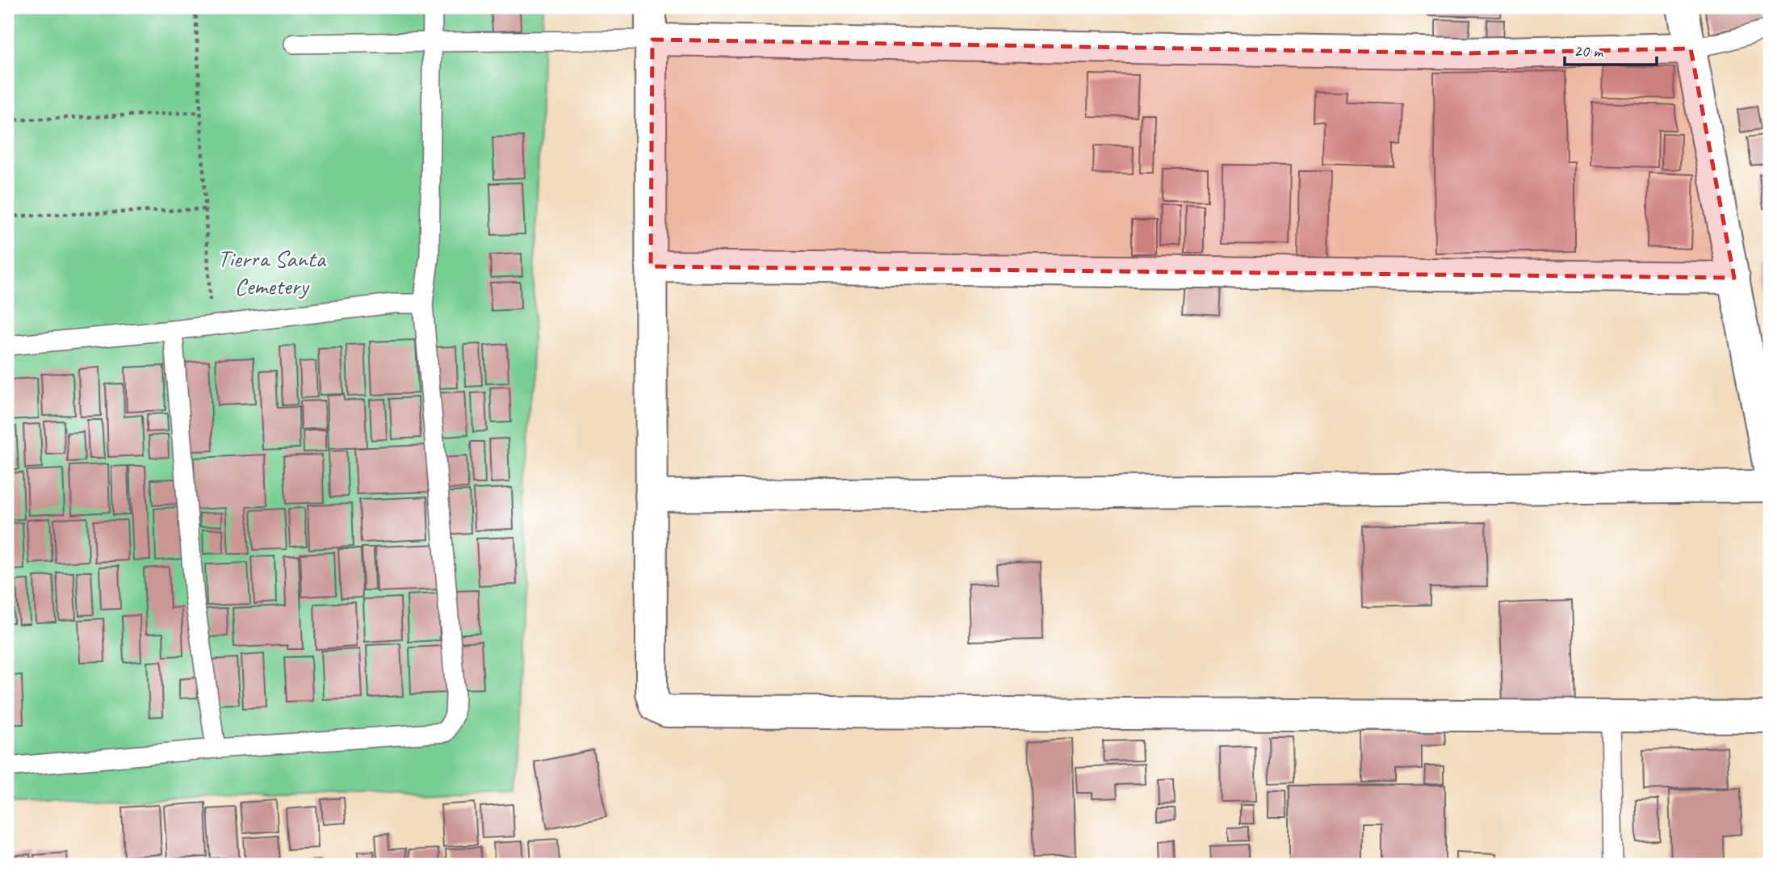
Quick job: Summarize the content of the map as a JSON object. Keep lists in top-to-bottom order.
{
  "parks": ["Tierra Santa Cemetery"],
  "scale_bar": "20 m"
}
